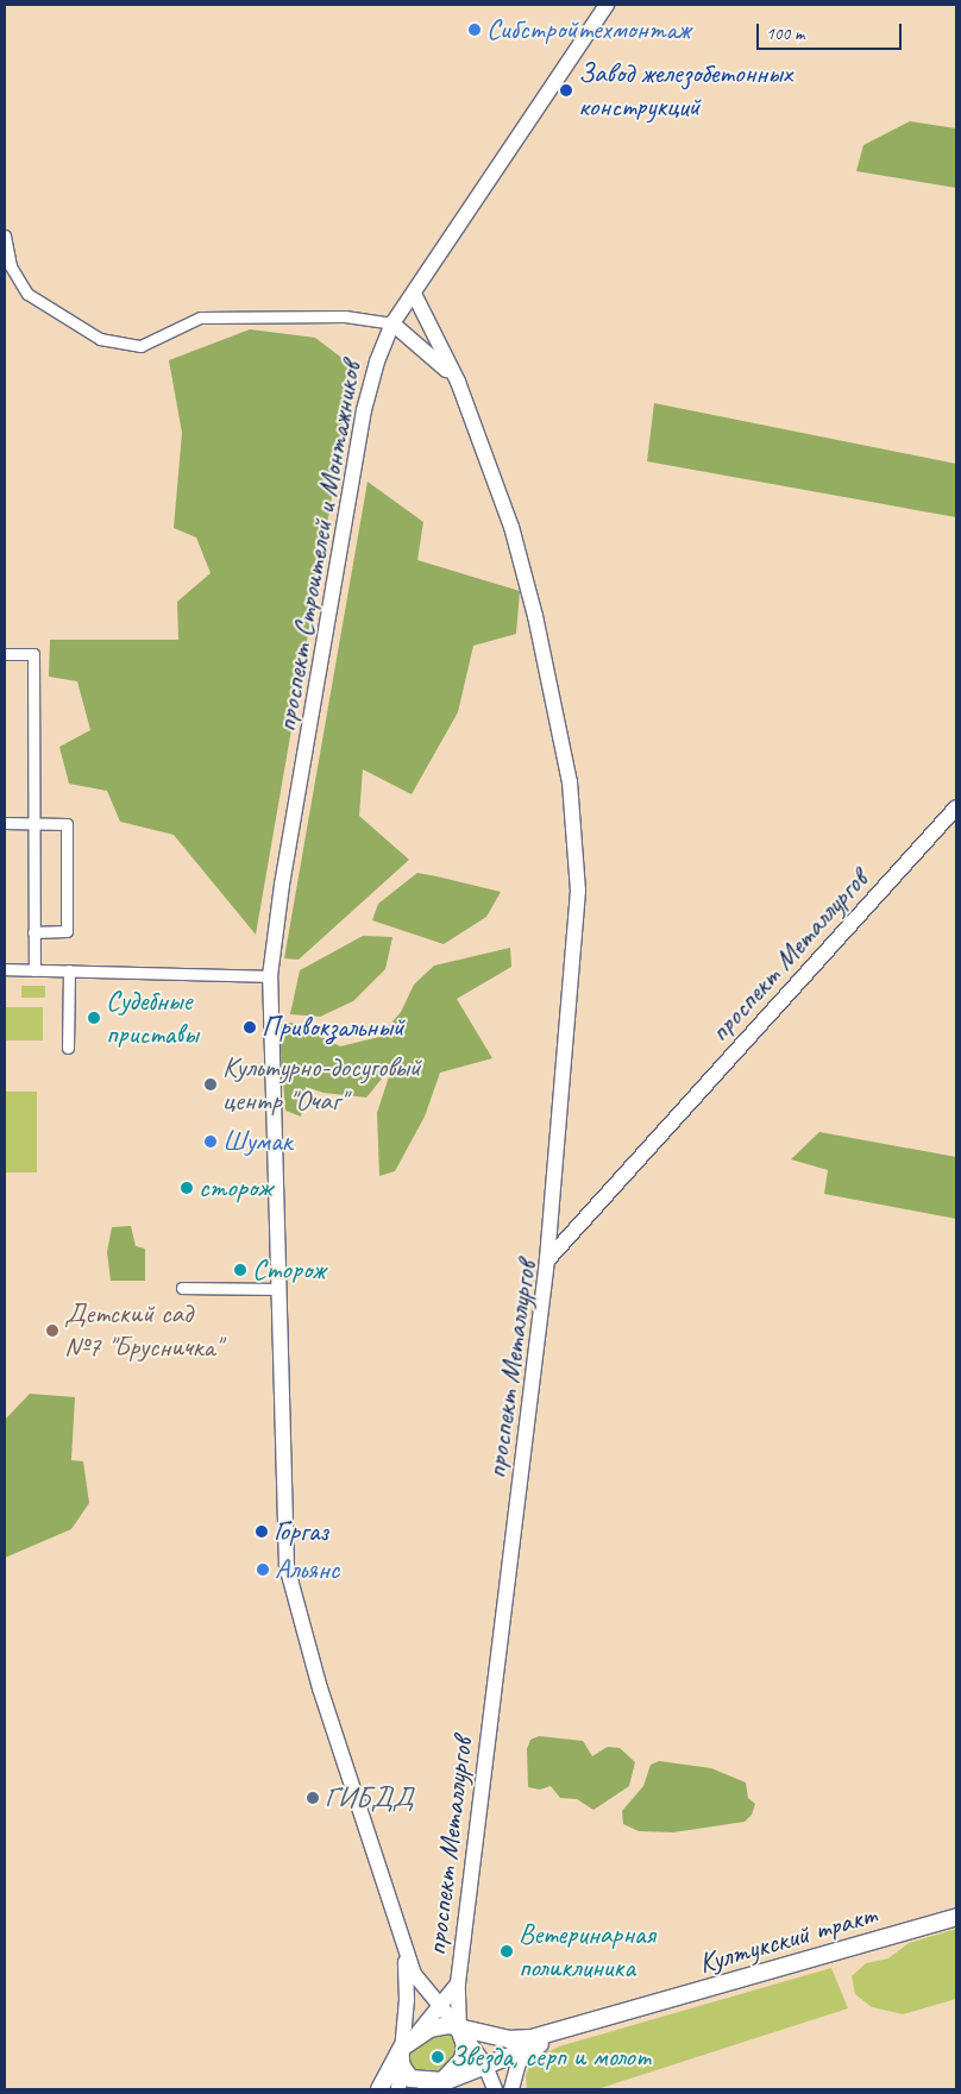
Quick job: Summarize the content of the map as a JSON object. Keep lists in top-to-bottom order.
{
  "streets": {
    "main road": ["Култукский тракт"],
    "street": ["проспект Строителей и Монтажников", "проспект Металлургов"]
  },
  "crossings": [
    ["проспект Строителей и Монтажников", "проспект Металлургов"]
  ],
  "places": [
    "Сибстройтехмонтаж",
    "Завод железобетонных конструкций",
    "Судебные приставы",
    "Привокзальный",
    "Культурно-досуговый центр \"Очаг\"",
    "Шумак",
    "сторож",
    "Сторож",
    "Детский сад №7 \"Брусничка\"",
    "Горгаз",
    "Альянс",
    "ГИБДД",
    "Ветеринарная поликлиника",
    "Звезда, серп и молот"
  ],
  "scale_bar": "100 m"
}
